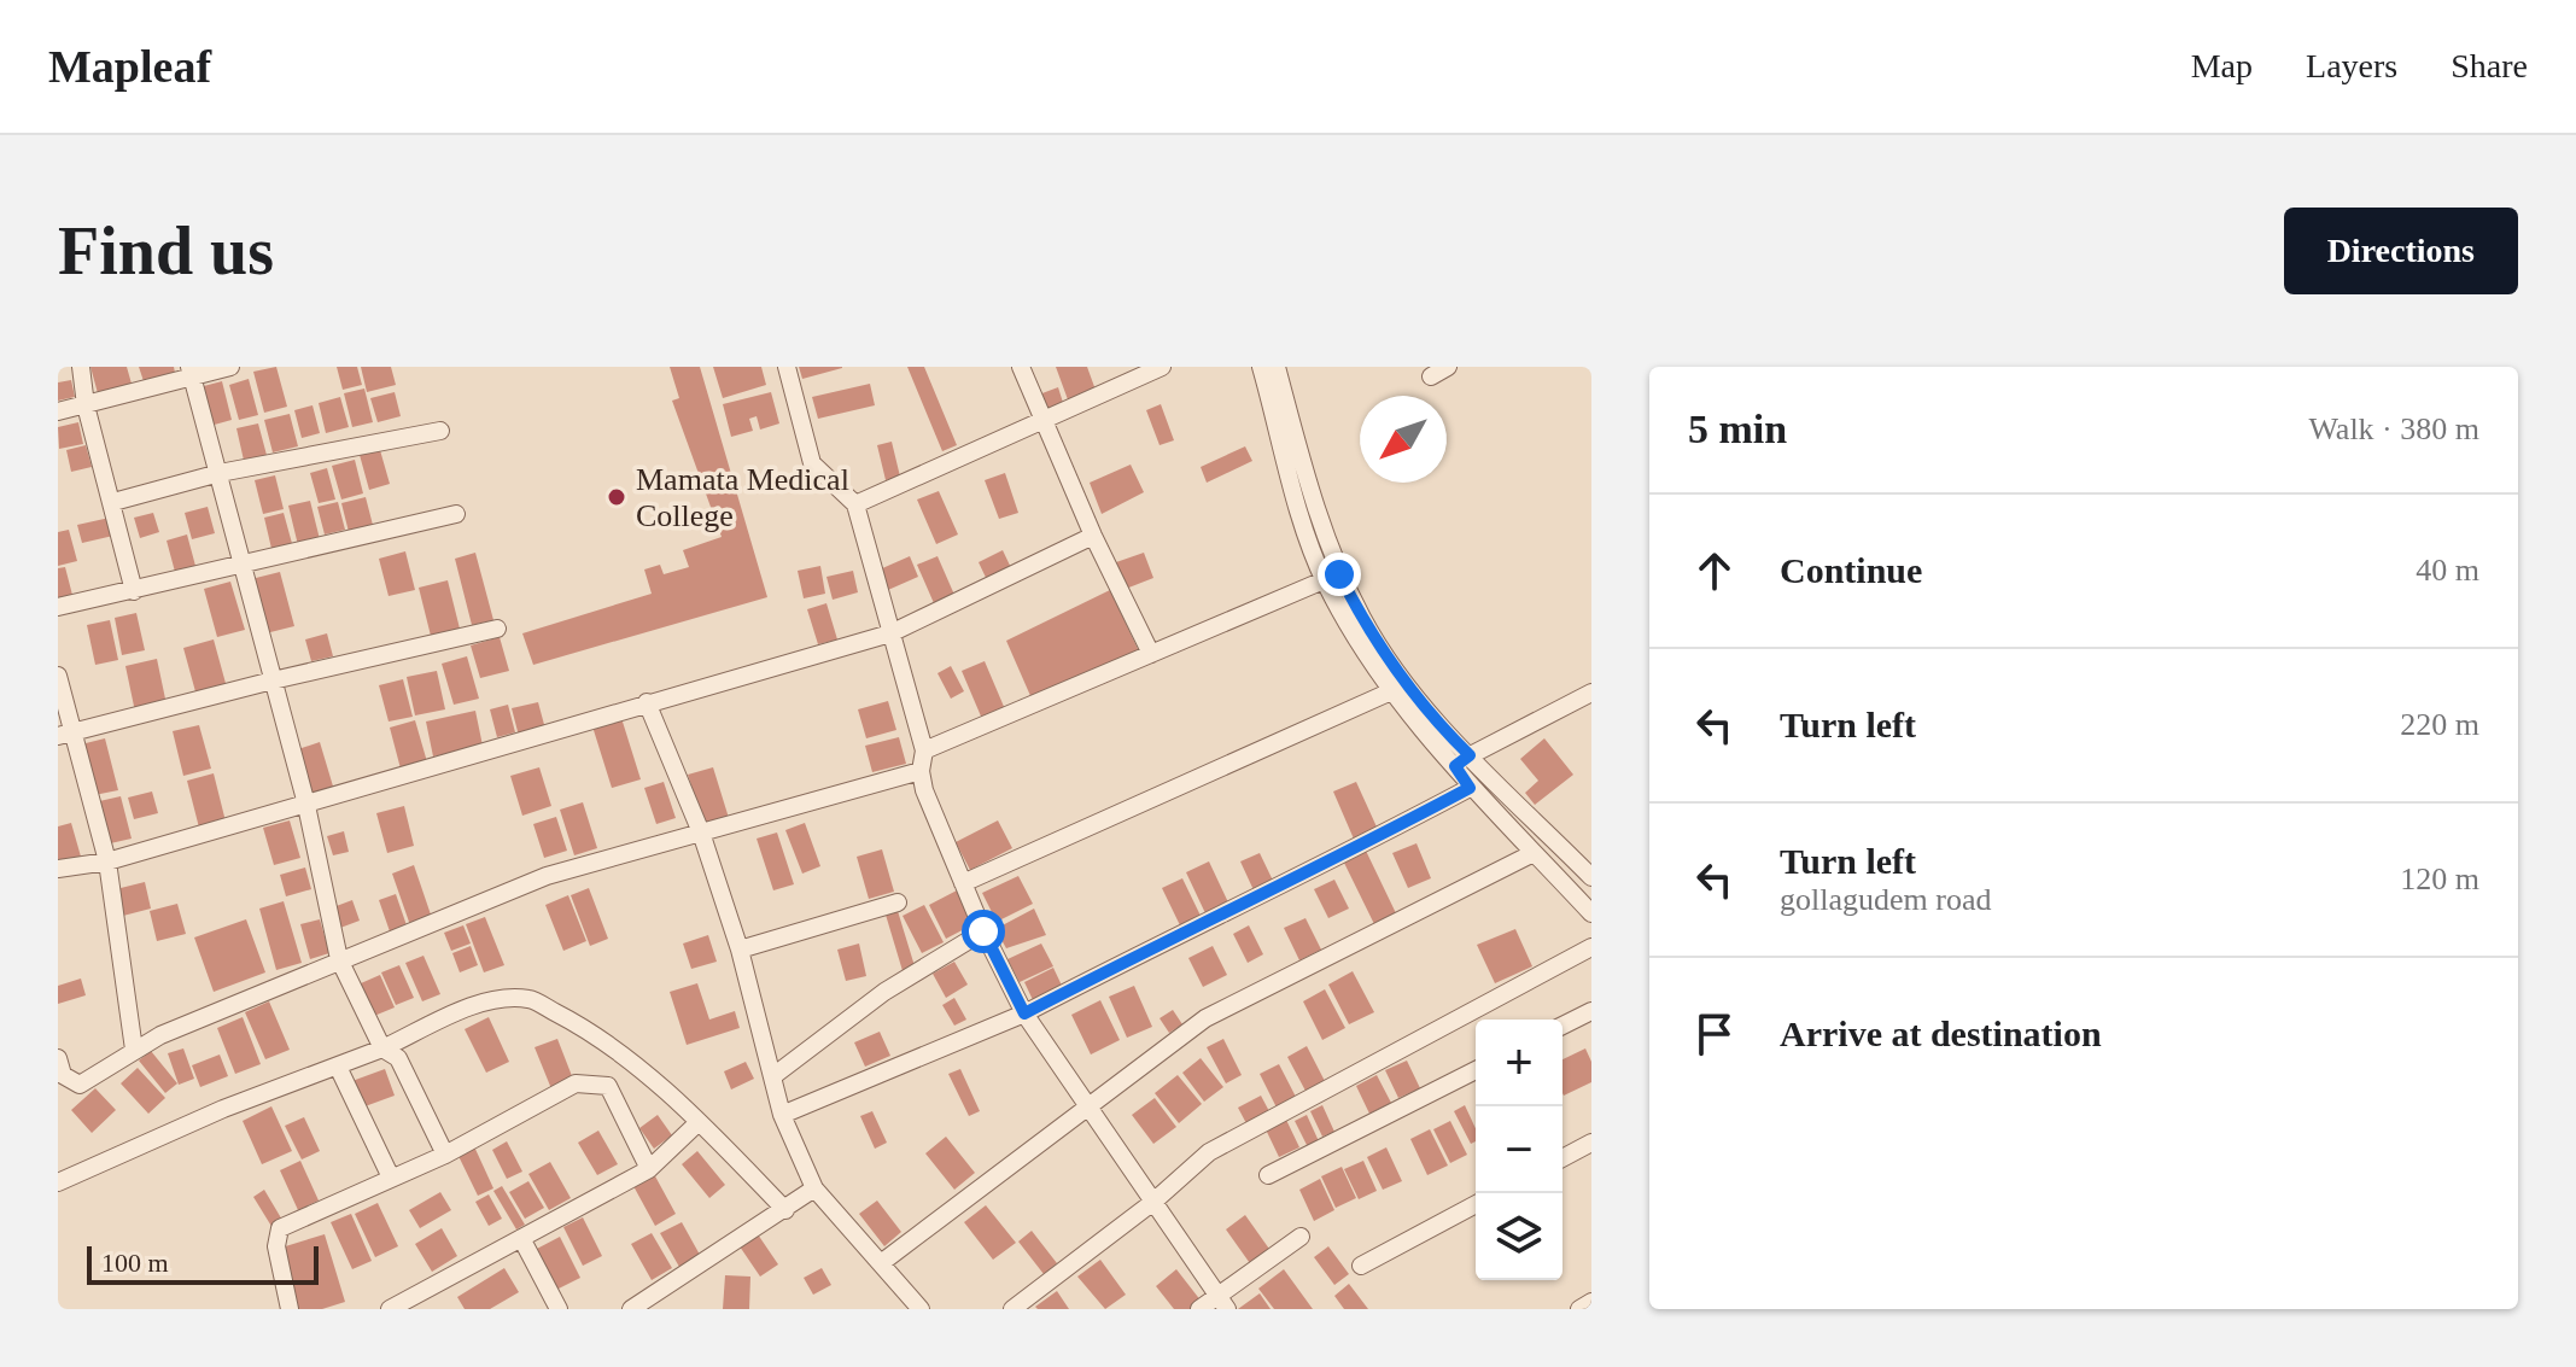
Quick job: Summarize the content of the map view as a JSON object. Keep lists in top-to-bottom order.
{
  "places": ["Mamata Medical College"],
  "scale_bar": "100 m",
  "north": "bottom left",
  "page": {
    "header": "Mapleaf",
    "nav": ["Map", "Layers", "Share"],
    "buttons": "Directions",
    "title": "Find us",
    "heading": ["5 min", "Walk · 380 m"],
    "list": [
      ["Continue", "40 m"],
      ["Turn left", "220 m"],
      ["Turn left", "gollagudem road", "120 m"],
      "Arrive at destination"
    ],
    "map_buttons": ["+", "−"],
    "scale": "100 m"
  }
}
